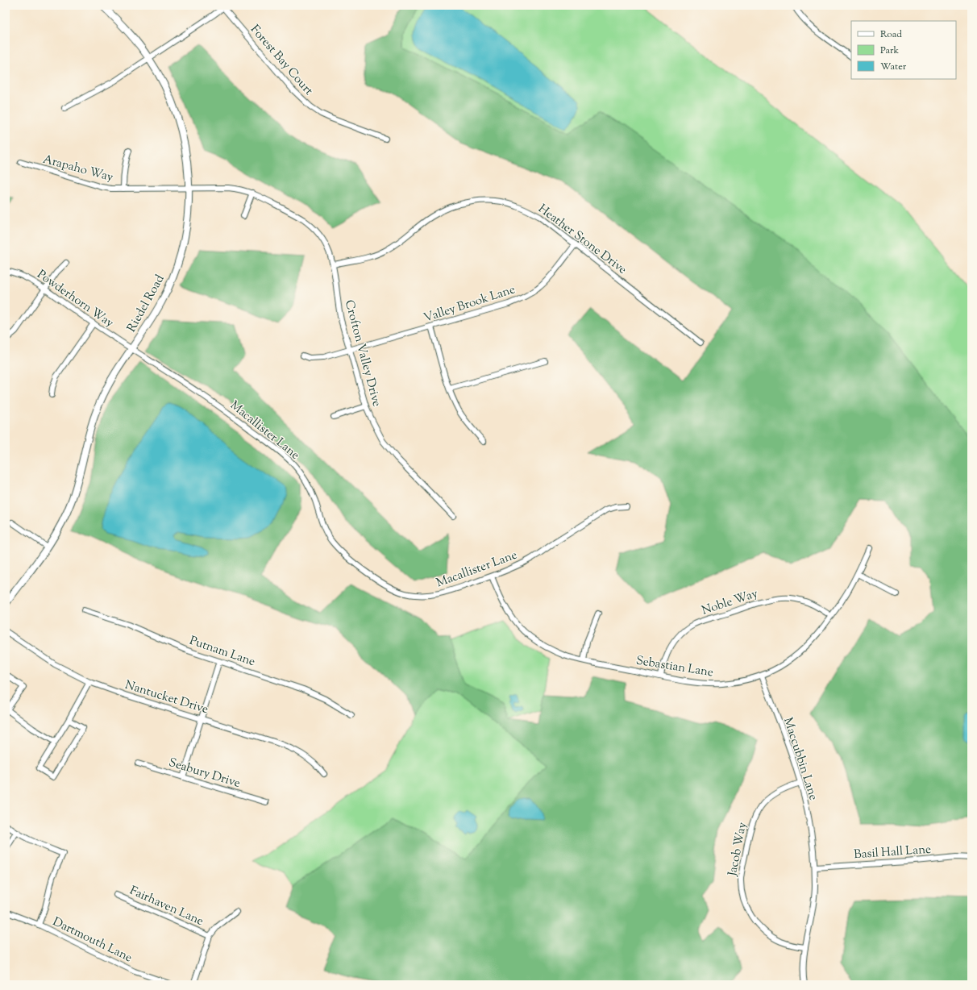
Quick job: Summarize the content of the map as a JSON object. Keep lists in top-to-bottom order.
{
  "streets": {
    "street": [
      "Forest Bay Court",
      "Arapaho Way",
      "Heather Stone Drive",
      "Powderhorn Way",
      "Riedel Road",
      "Valley Brook Lane",
      "Crofton Valley Drive",
      "Macallister Lane",
      "Noble Way",
      "Putnam Lane",
      "Sebastian Lane",
      "Nantucket Drive",
      "Maccubbin Lane",
      "Seabury Drive",
      "Jacob Way",
      "Basil Hall Lane",
      "Fairhaven Lane",
      "Dartmouth Lane"
    ]
  },
  "crossings": [
    ["Arapaho Way", "Riedel Road"],
    ["Arapaho Way", "Crofton Valley Drive"],
    ["Heather Stone Drive", "Valley Brook Lane"],
    ["Heather Stone Drive", "Crofton Valley Drive"],
    ["Powderhorn Way", "Riedel Road"],
    ["Powderhorn Way", "Macallister Lane"],
    ["Riedel Road", "Crofton Valley Drive"],
    ["Riedel Road", "Macallister Lane"],
    ["Valley Brook Lane", "Crofton Valley Drive"],
    ["Macallister Lane", "Sebastian Lane"],
    ["Noble Way", "Sebastian Lane"],
    ["Sebastian Lane", "Maccubbin Lane"],
    ["Maccubbin Lane", "Jacob Way"],
    ["Maccubbin Lane", "Basil Hall Lane"]
  ],
  "legend": ["Road", "Park", "Water"]
}
